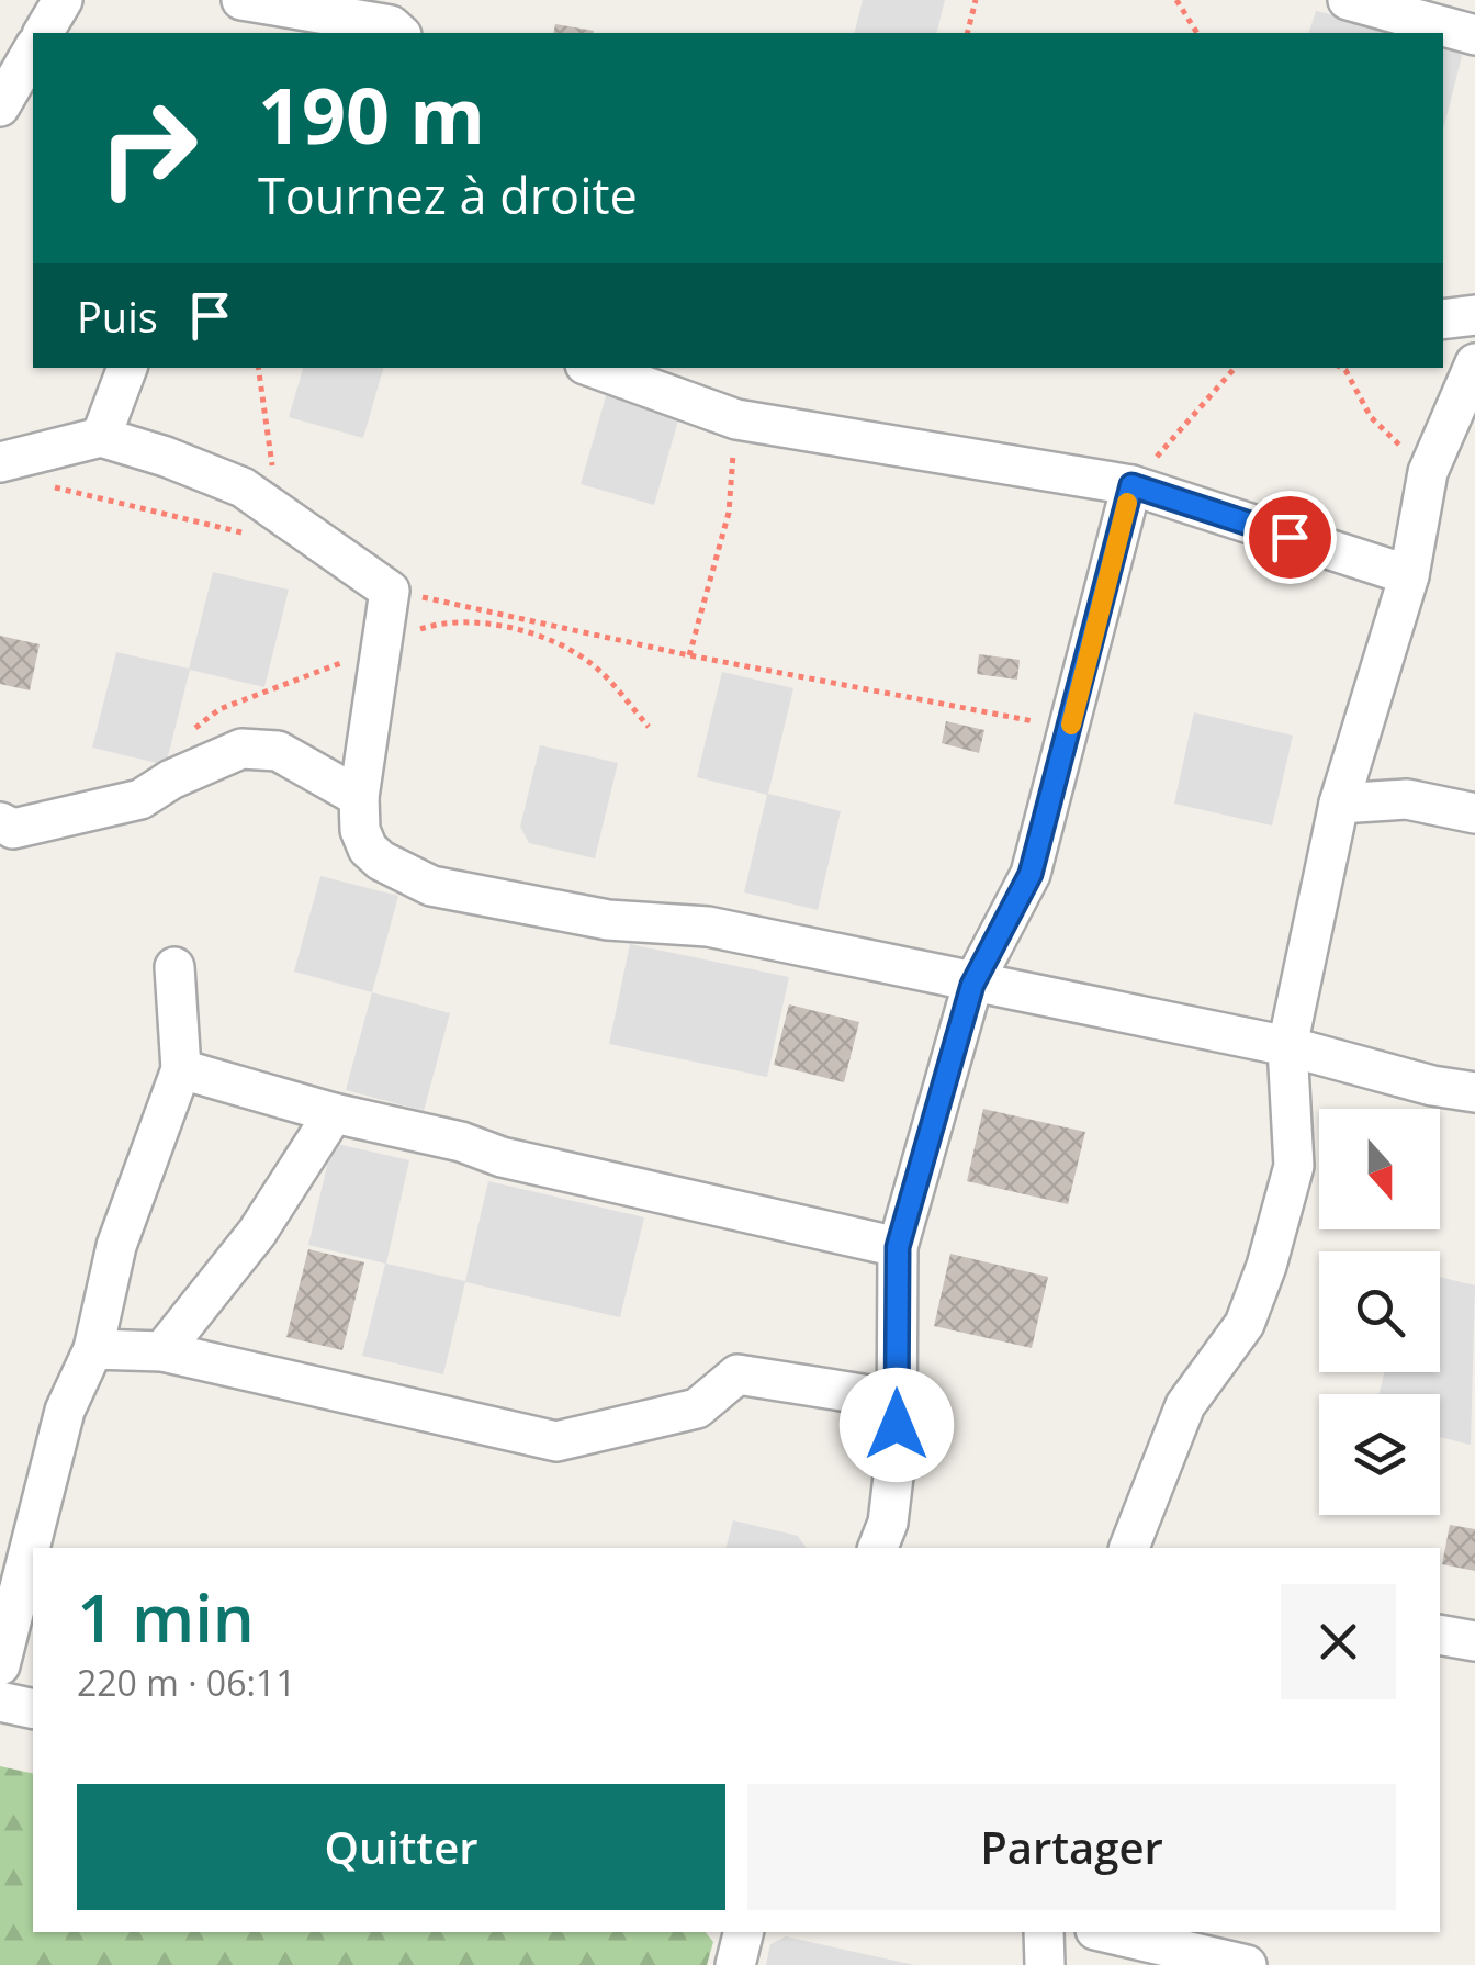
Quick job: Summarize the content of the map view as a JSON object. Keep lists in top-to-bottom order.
{
  "north": "bottom",
  "page": {
    "turn": ["190 m", "Tournez à droite"],
    "then": "Puis",
    "heading": ["1 min", "220 m · 06:11"],
    "buttons": ["Quitter", "Partager"]
  }
}
